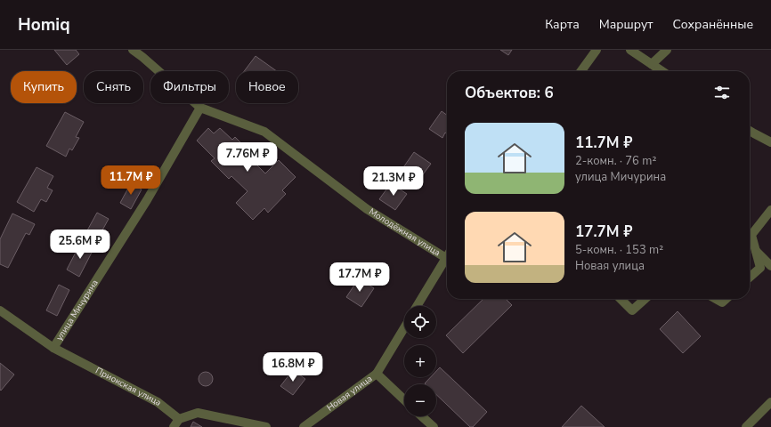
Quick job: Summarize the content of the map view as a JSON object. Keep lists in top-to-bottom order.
{
  "streets": {
    "street": [
      "Молодёжная улица",
      "улица Мичурина",
      "Приокская улица",
      "Новая улица"
    ]
  },
  "crossings": [
    ["Молодёжная улица", "улица Мичурина"],
    ["улица Мичурина", "Приокская улица"]
  ],
  "page": {
    "header": "Homiq",
    "nav": ["Карта", "Маршрут", "Сохранённые"],
    "chip": [
      "Купить",
      "Снять",
      "Фильтры",
      "Новое"
    ],
    "heading": "Объектов: 6",
    "list": [
      {
        "name": "11.7M ₽",
        "note": "2-комн. · 76 m² · улица Мичурина"
      },
      {
        "name": "17.7M ₽",
        "note": "5-комн. · 153 m² · Новая улица"
      }
    ],
    "price": [
      "7.76M ₽",
      "11.7M ₽",
      "21.3M ₽",
      "25.6M ₽",
      "17.7M ₽",
      "16.8M ₽"
    ],
    "map_buttons": ["+", "−"]
  }
}
